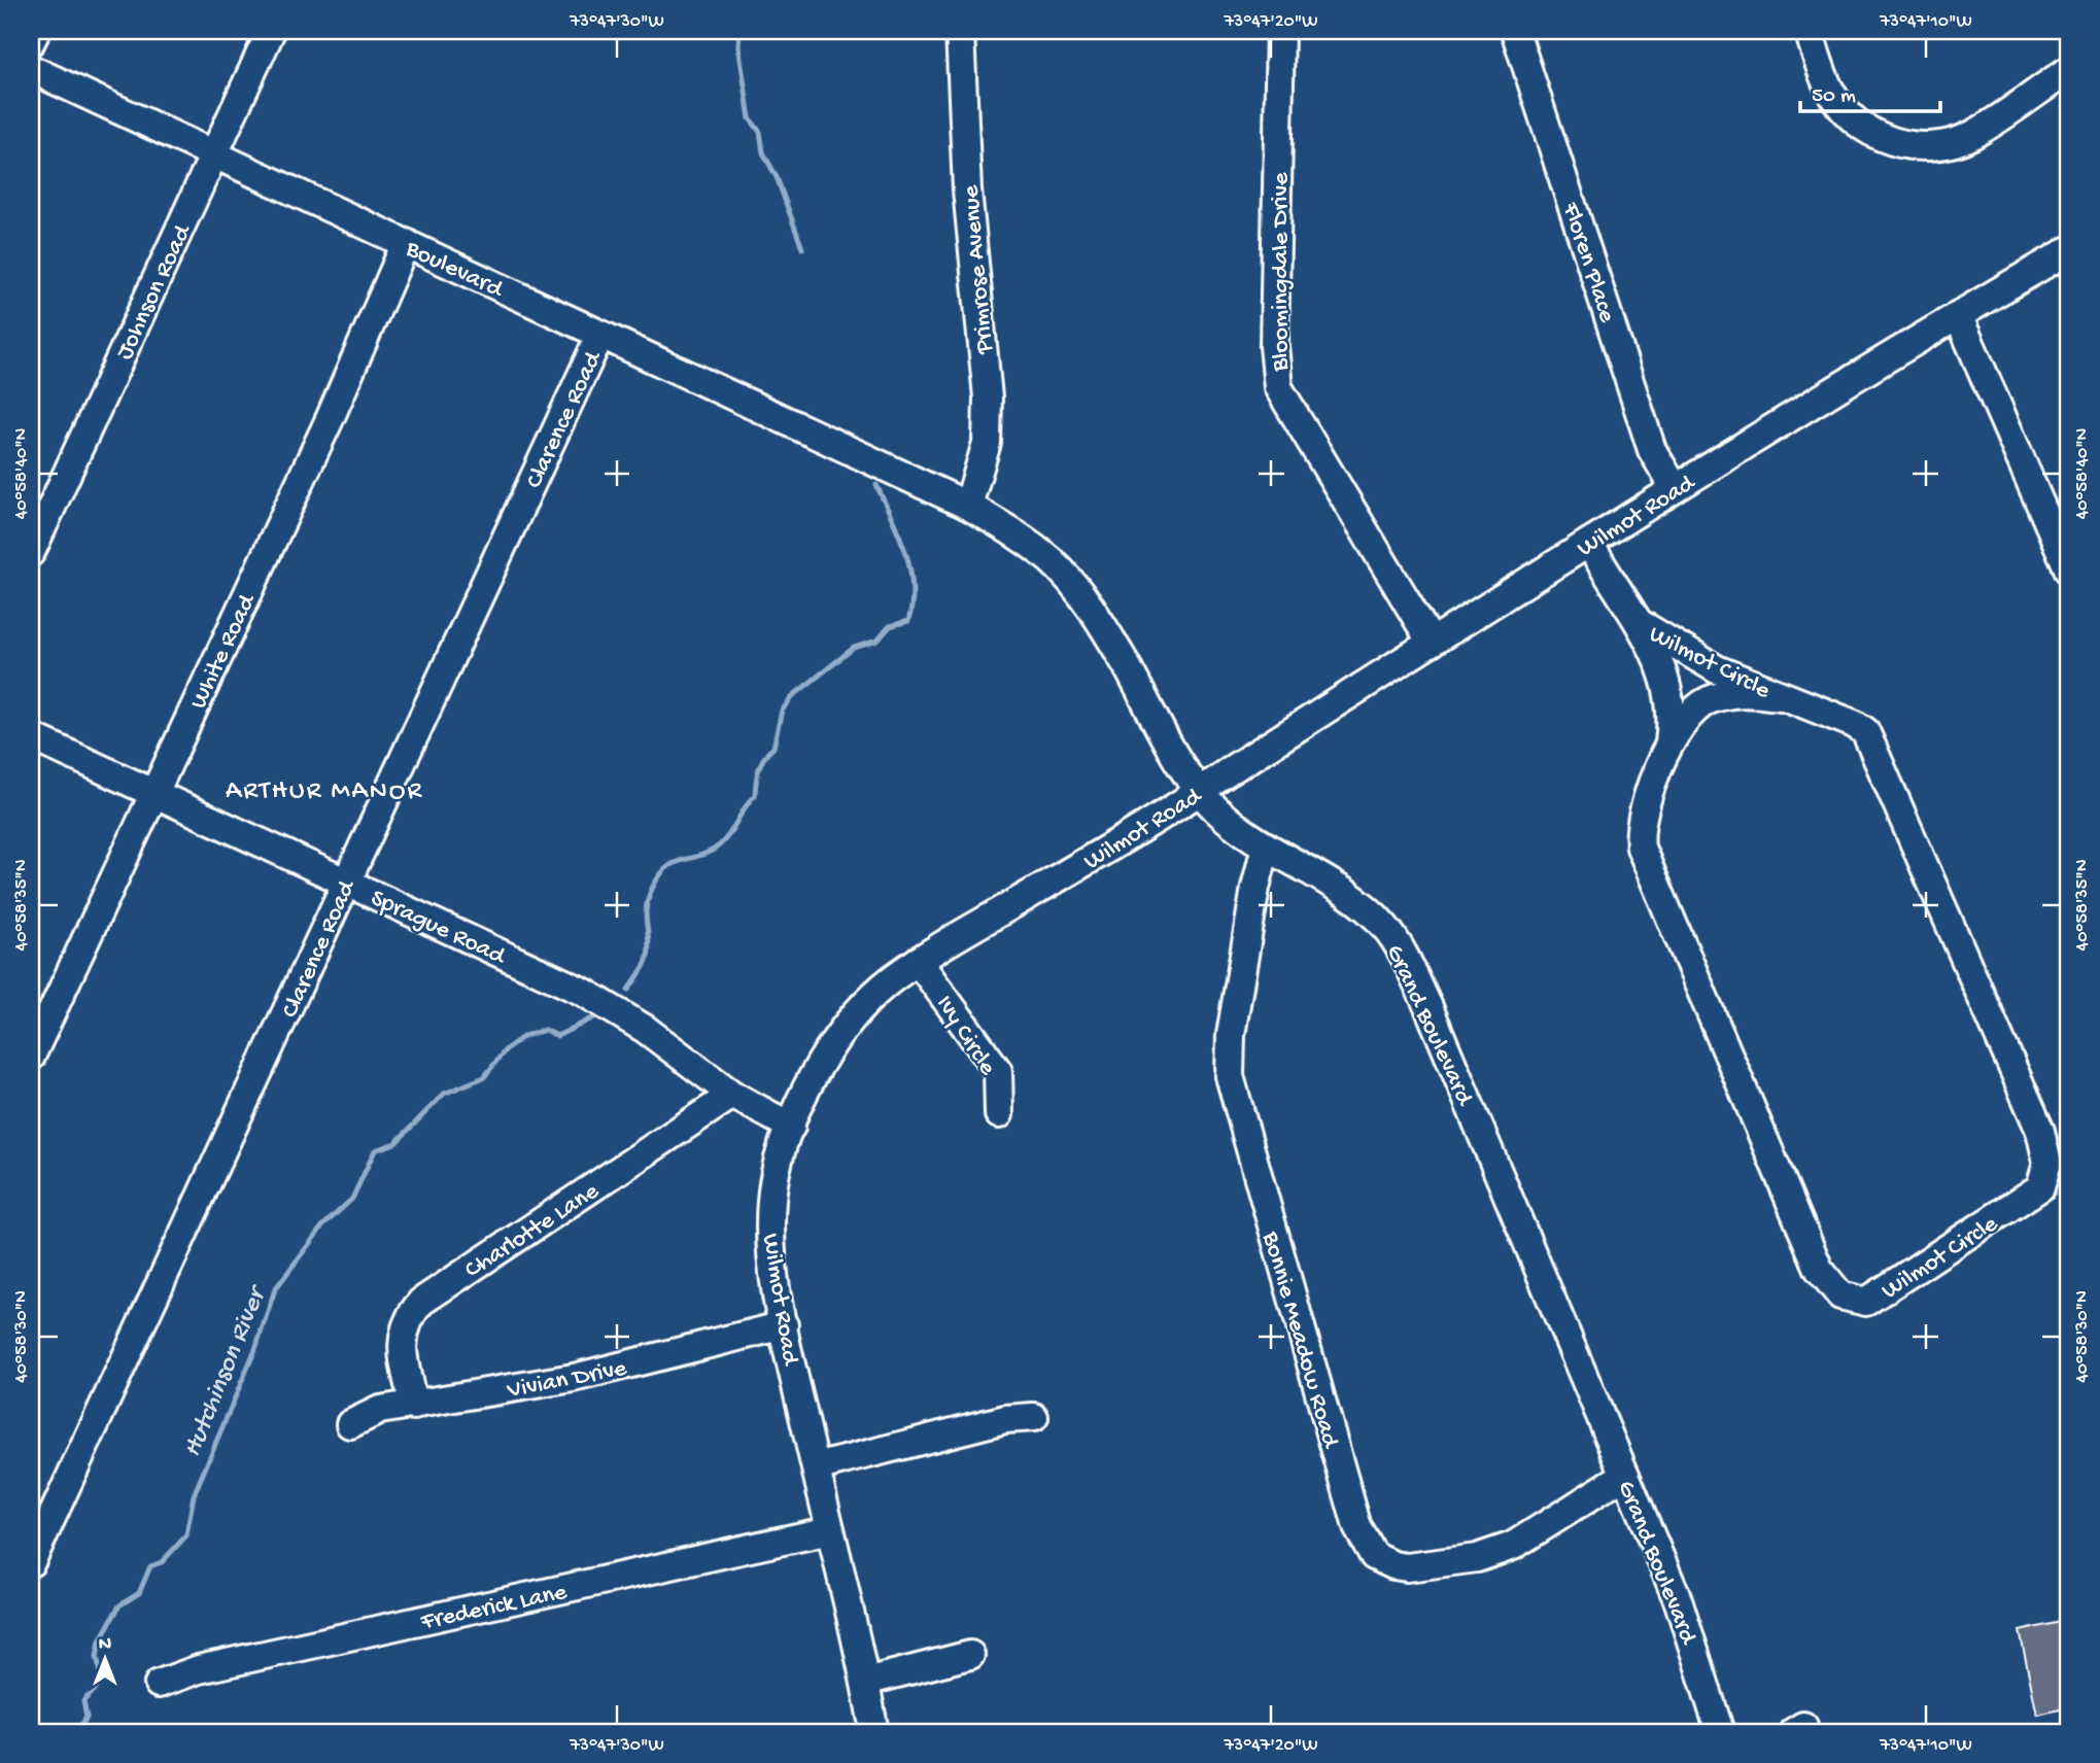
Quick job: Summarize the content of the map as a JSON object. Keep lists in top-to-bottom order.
{
  "streets": {
    "street": [
      "Floren Place",
      "Boulevard",
      "Primrose Avenue",
      "Bloomingdale Drive",
      "Johnson Road",
      "Clarence Road",
      "Wilmot Road",
      "White Road",
      "Wilmot Circle",
      "Sprague Road",
      "Grand Boulevard",
      "Ivy Circle",
      "Charlotte Lane",
      "Bonnie Meadow Road",
      "Vivian Drive",
      "Frederick Lane"
    ]
  },
  "crossings": [
    ["Floren Place", "Wilmot Road"],
    ["Boulevard", "Johnson Road"],
    ["Boulevard", "Clarence Road"],
    ["Boulevard", "White Road"],
    ["Boulevard", "Grand Boulevard"],
    ["Primrose Avenue", "Grand Boulevard"],
    ["Bloomingdale Drive", "Wilmot Road"],
    ["Clarence Road", "Sprague Road"],
    ["Wilmot Road", "Wilmot Circle"],
    ["Wilmot Road", "Sprague Road"],
    ["Wilmot Road", "Grand Boulevard"],
    ["Wilmot Road", "Ivy Circle"],
    ["Wilmot Road", "Vivian Drive"],
    ["Wilmot Road", "Frederick Lane"],
    ["White Road", "Sprague Road"],
    ["Sprague Road", "Charlotte Lane"],
    ["Grand Boulevard", "Bonnie Meadow Road"],
    ["Charlotte Lane", "Vivian Drive"]
  ],
  "districts": ["ARTHUR MANOR"],
  "water": ["Hutchinson River"],
  "scale_bar": "50 m",
  "north": "top",
  "coordinates": [
    "73°47'30\"W",
    "73°47'20\"W",
    "73°47'10\"W",
    "40°58'40\"N",
    "40°58'35\"N",
    "40°58'30\"N"
  ]
}
